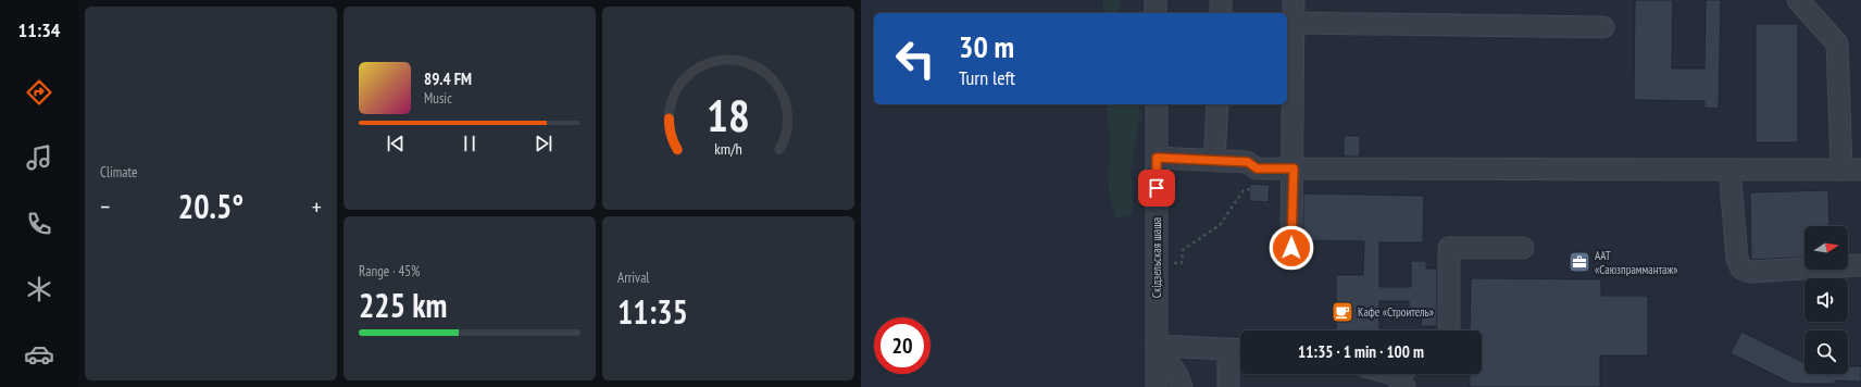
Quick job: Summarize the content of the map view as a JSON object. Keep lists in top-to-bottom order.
{
  "streets": {
    "street": ["Скідзельская шаша"]
  },
  "places": {
    "office": ["ААТ «Саюзпраммантаж»"],
    "cafe": ["Кафе «Строитель»"]
  },
  "north": "right",
  "page": {
    "tabs": "11:34",
    "tile": [
      "Climate",
      ["Range · 45%", "225 km"],
      ["Arrival", "11:35"]
    ],
    "turn": ["30 m", "Turn left"],
    "song": ["89.4 FM", "Music"],
    "heat": ["−", "20.5°", "+"],
    "limit": "20",
    "trip": "11:35 · 1 min · 100 m",
    "gauge": ["18", "km/h"]
  }
}
